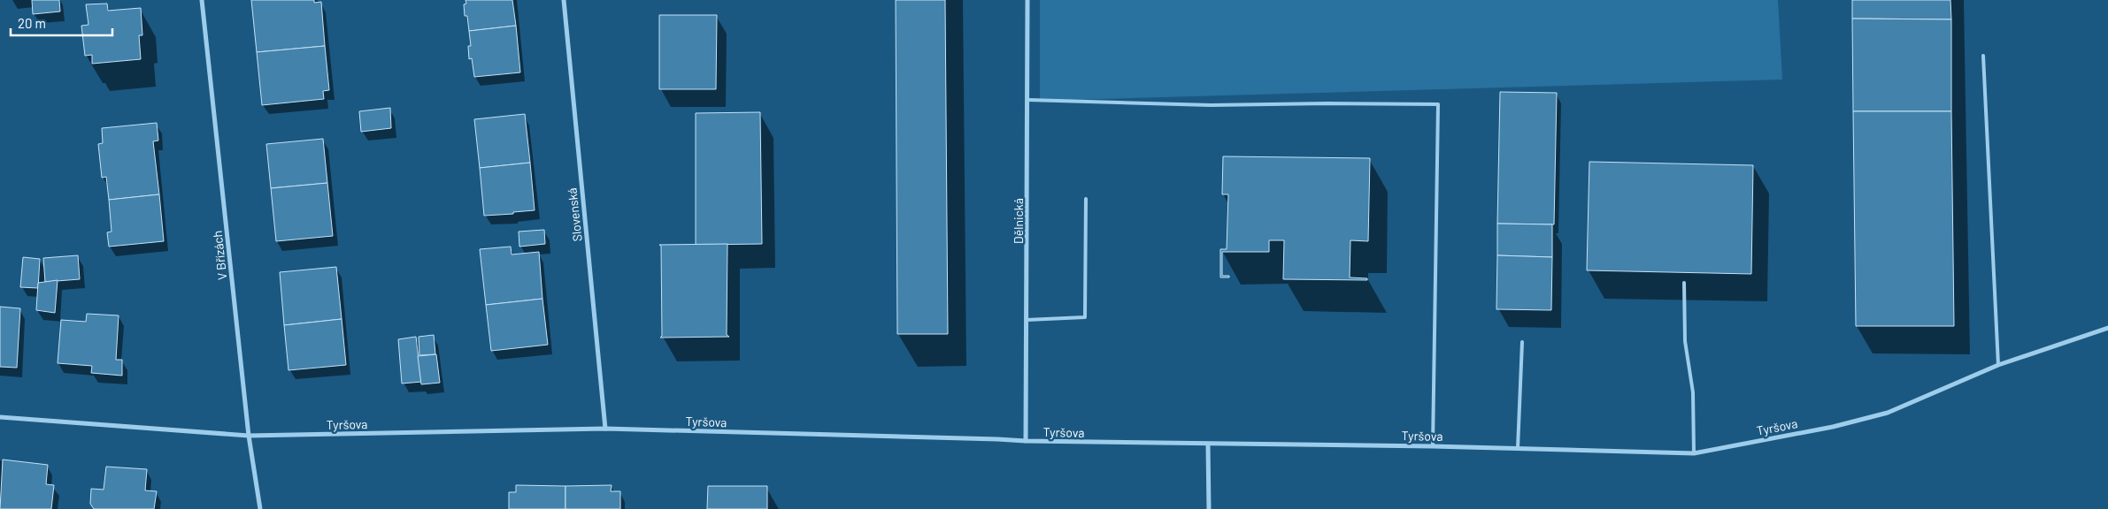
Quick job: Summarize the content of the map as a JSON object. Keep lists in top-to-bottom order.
{
  "streets": {
    "street": [
      "Slovenská",
      "Dělnická",
      "V Břízách",
      "Tyršova"
    ]
  },
  "crossings": [
    ["Slovenská", "Tyršova"],
    ["Dělnická", "Tyršova"],
    ["V Břízách", "Tyršova"]
  ],
  "scale_bar": "20 m"
}
